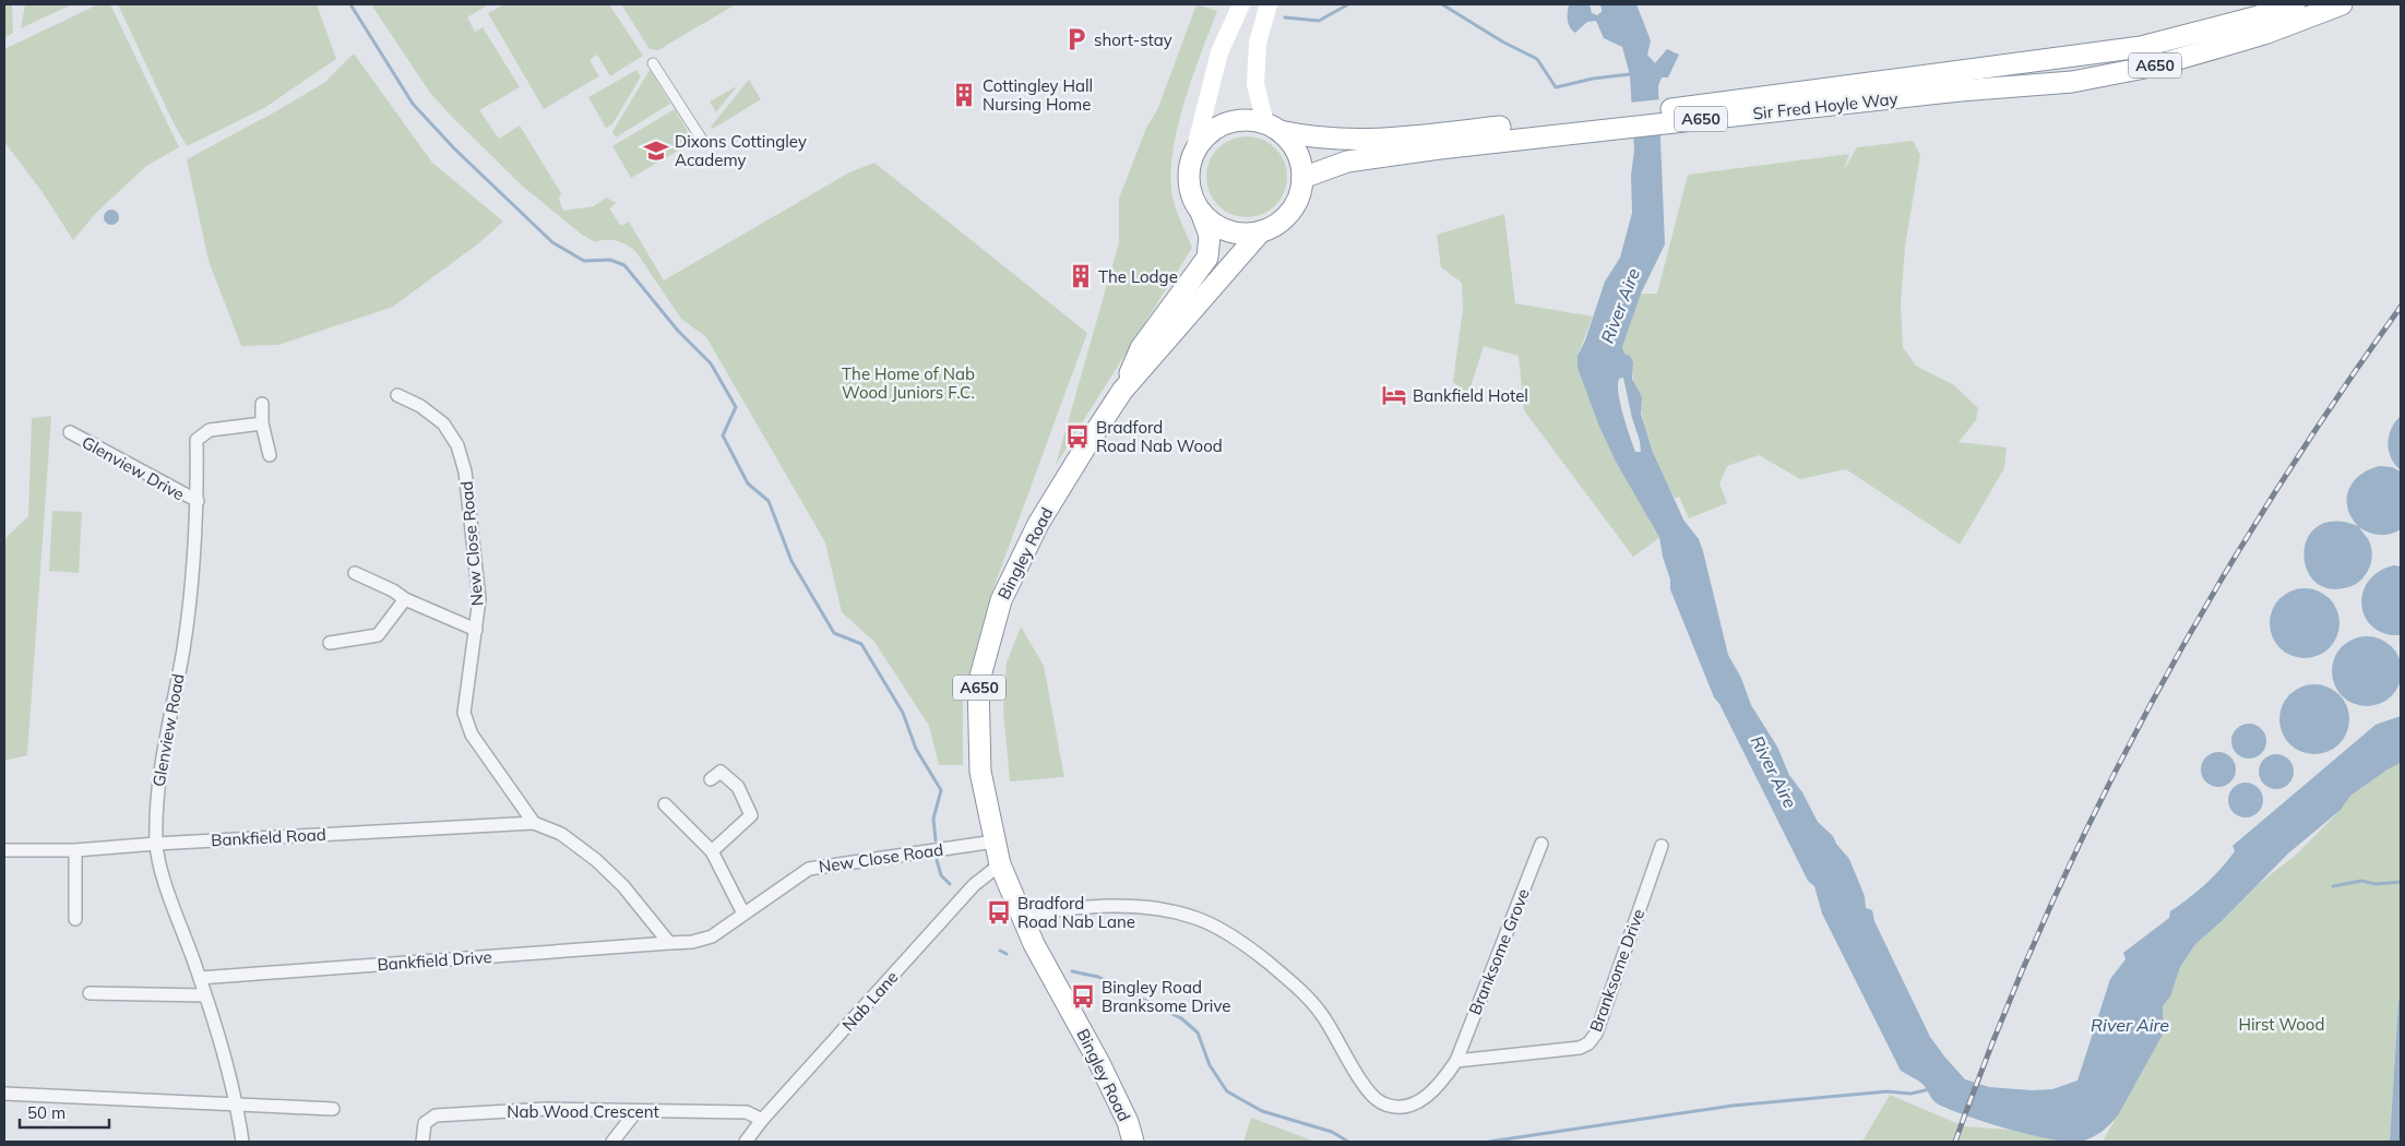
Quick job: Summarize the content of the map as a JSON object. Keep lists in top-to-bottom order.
{
  "streets": {
    "highway": ["A650", "Sir Fred Hoyle Way", "Bingley Road"],
    "street": [
      "Glenview Drive",
      "New Close Road",
      "Glenview Road",
      "Bankfield Road",
      "Branksome Grove",
      "Bankfield Drive",
      "Branksome Drive",
      "Nab Lane",
      "Nab Wood Crescent"
    ]
  },
  "crossings": [
    ["A650", "Sir Fred Hoyle Way"],
    ["A650", "Bingley Road"],
    ["Sir Fred Hoyle Way", "Bingley Road"],
    ["Glenview Drive", "Glenview Road"],
    ["New Close Road", "Bingley Road"],
    ["New Close Road", "Bankfield Road"],
    ["New Close Road", "Bankfield Drive"],
    ["Bingley Road", "Nab Lane"],
    ["Glenview Road", "Bankfield Road"],
    ["Glenview Road", "Bankfield Drive"],
    ["Branksome Grove", "Branksome Drive"],
    ["Nab Lane", "Nab Wood Crescent"]
  ],
  "water": ["River Aire"],
  "parks": ["The Home of Nab Wood Juniors F.C.", "Hirst Wood"],
  "places": {
    "parking": ["short-stay"],
    "building": ["Cottingley Hall Nursing Home", "The Lodge"],
    "school or university": ["Dixons Cottingley Academy"],
    "hotel": ["Bankfield Hotel"],
    "bus stop": ["Bradford Road Nab Wood", "Bradford Road Nab Lane", "Bingley Road Branksome Drive"]
  },
  "scale_bar": "50 m"
}
